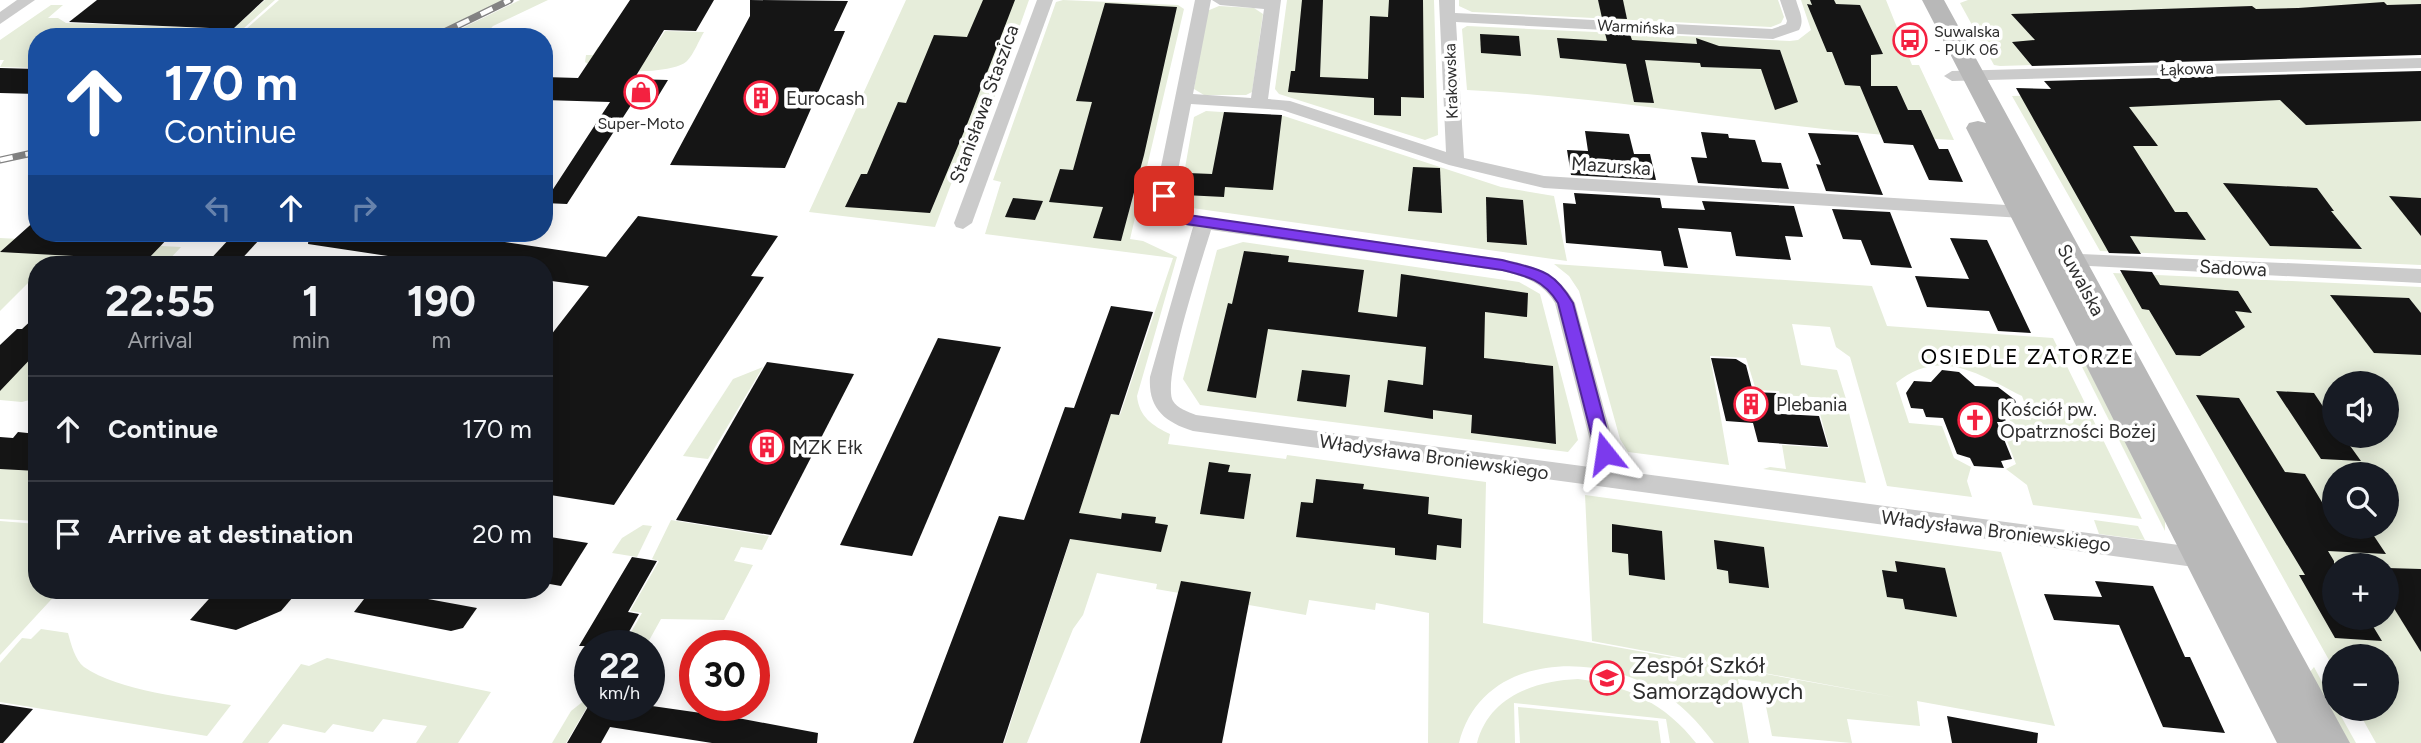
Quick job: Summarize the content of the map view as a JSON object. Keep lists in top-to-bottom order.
{
  "streets": {
    "street": [
      "Warmińska",
      "Łąkowa",
      "Krakowska",
      "Stanisława Staszica",
      "Mazurska",
      "Sadowa",
      "Suwalska",
      "Władysława Broniewskiego"
    ]
  },
  "crossings": [
    ["Warmińska", "Krakowska"],
    ["Łąkowa", "Suwalska"],
    ["Krakowska", "Mazurska"],
    ["Mazurska", "Suwalska"],
    ["Sadowa", "Suwalska"],
    ["Suwalska", "Władysława Broniewskiego"]
  ],
  "districts": ["OSIEDLE ZATORZE"],
  "places": {
    "bus stop": ["Suwalska - PUK 06"],
    "shop": ["Super-Moto"],
    "building": ["Eurocash", "Plebania", "MZK Ełk"],
    "church": ["Kościół pw. Opatrzności Bożej"],
    "school or university": ["Zespół Szkół Samorządowych"]
  },
  "page": {
    "turn": ["170 m", "Continue"],
    "eta": [
      "22:55",
      "Arrival",
      "1",
      "min",
      "190",
      "m"
    ],
    "map_buttons": ["+", "−"],
    "list": [
      {
        "name": "Continue",
        "value": "170 m"
      },
      {
        "name": "Arrive at destination",
        "value": "20 m"
      }
    ],
    "speed": "22 km/h",
    "limit": "30"
  }
}
